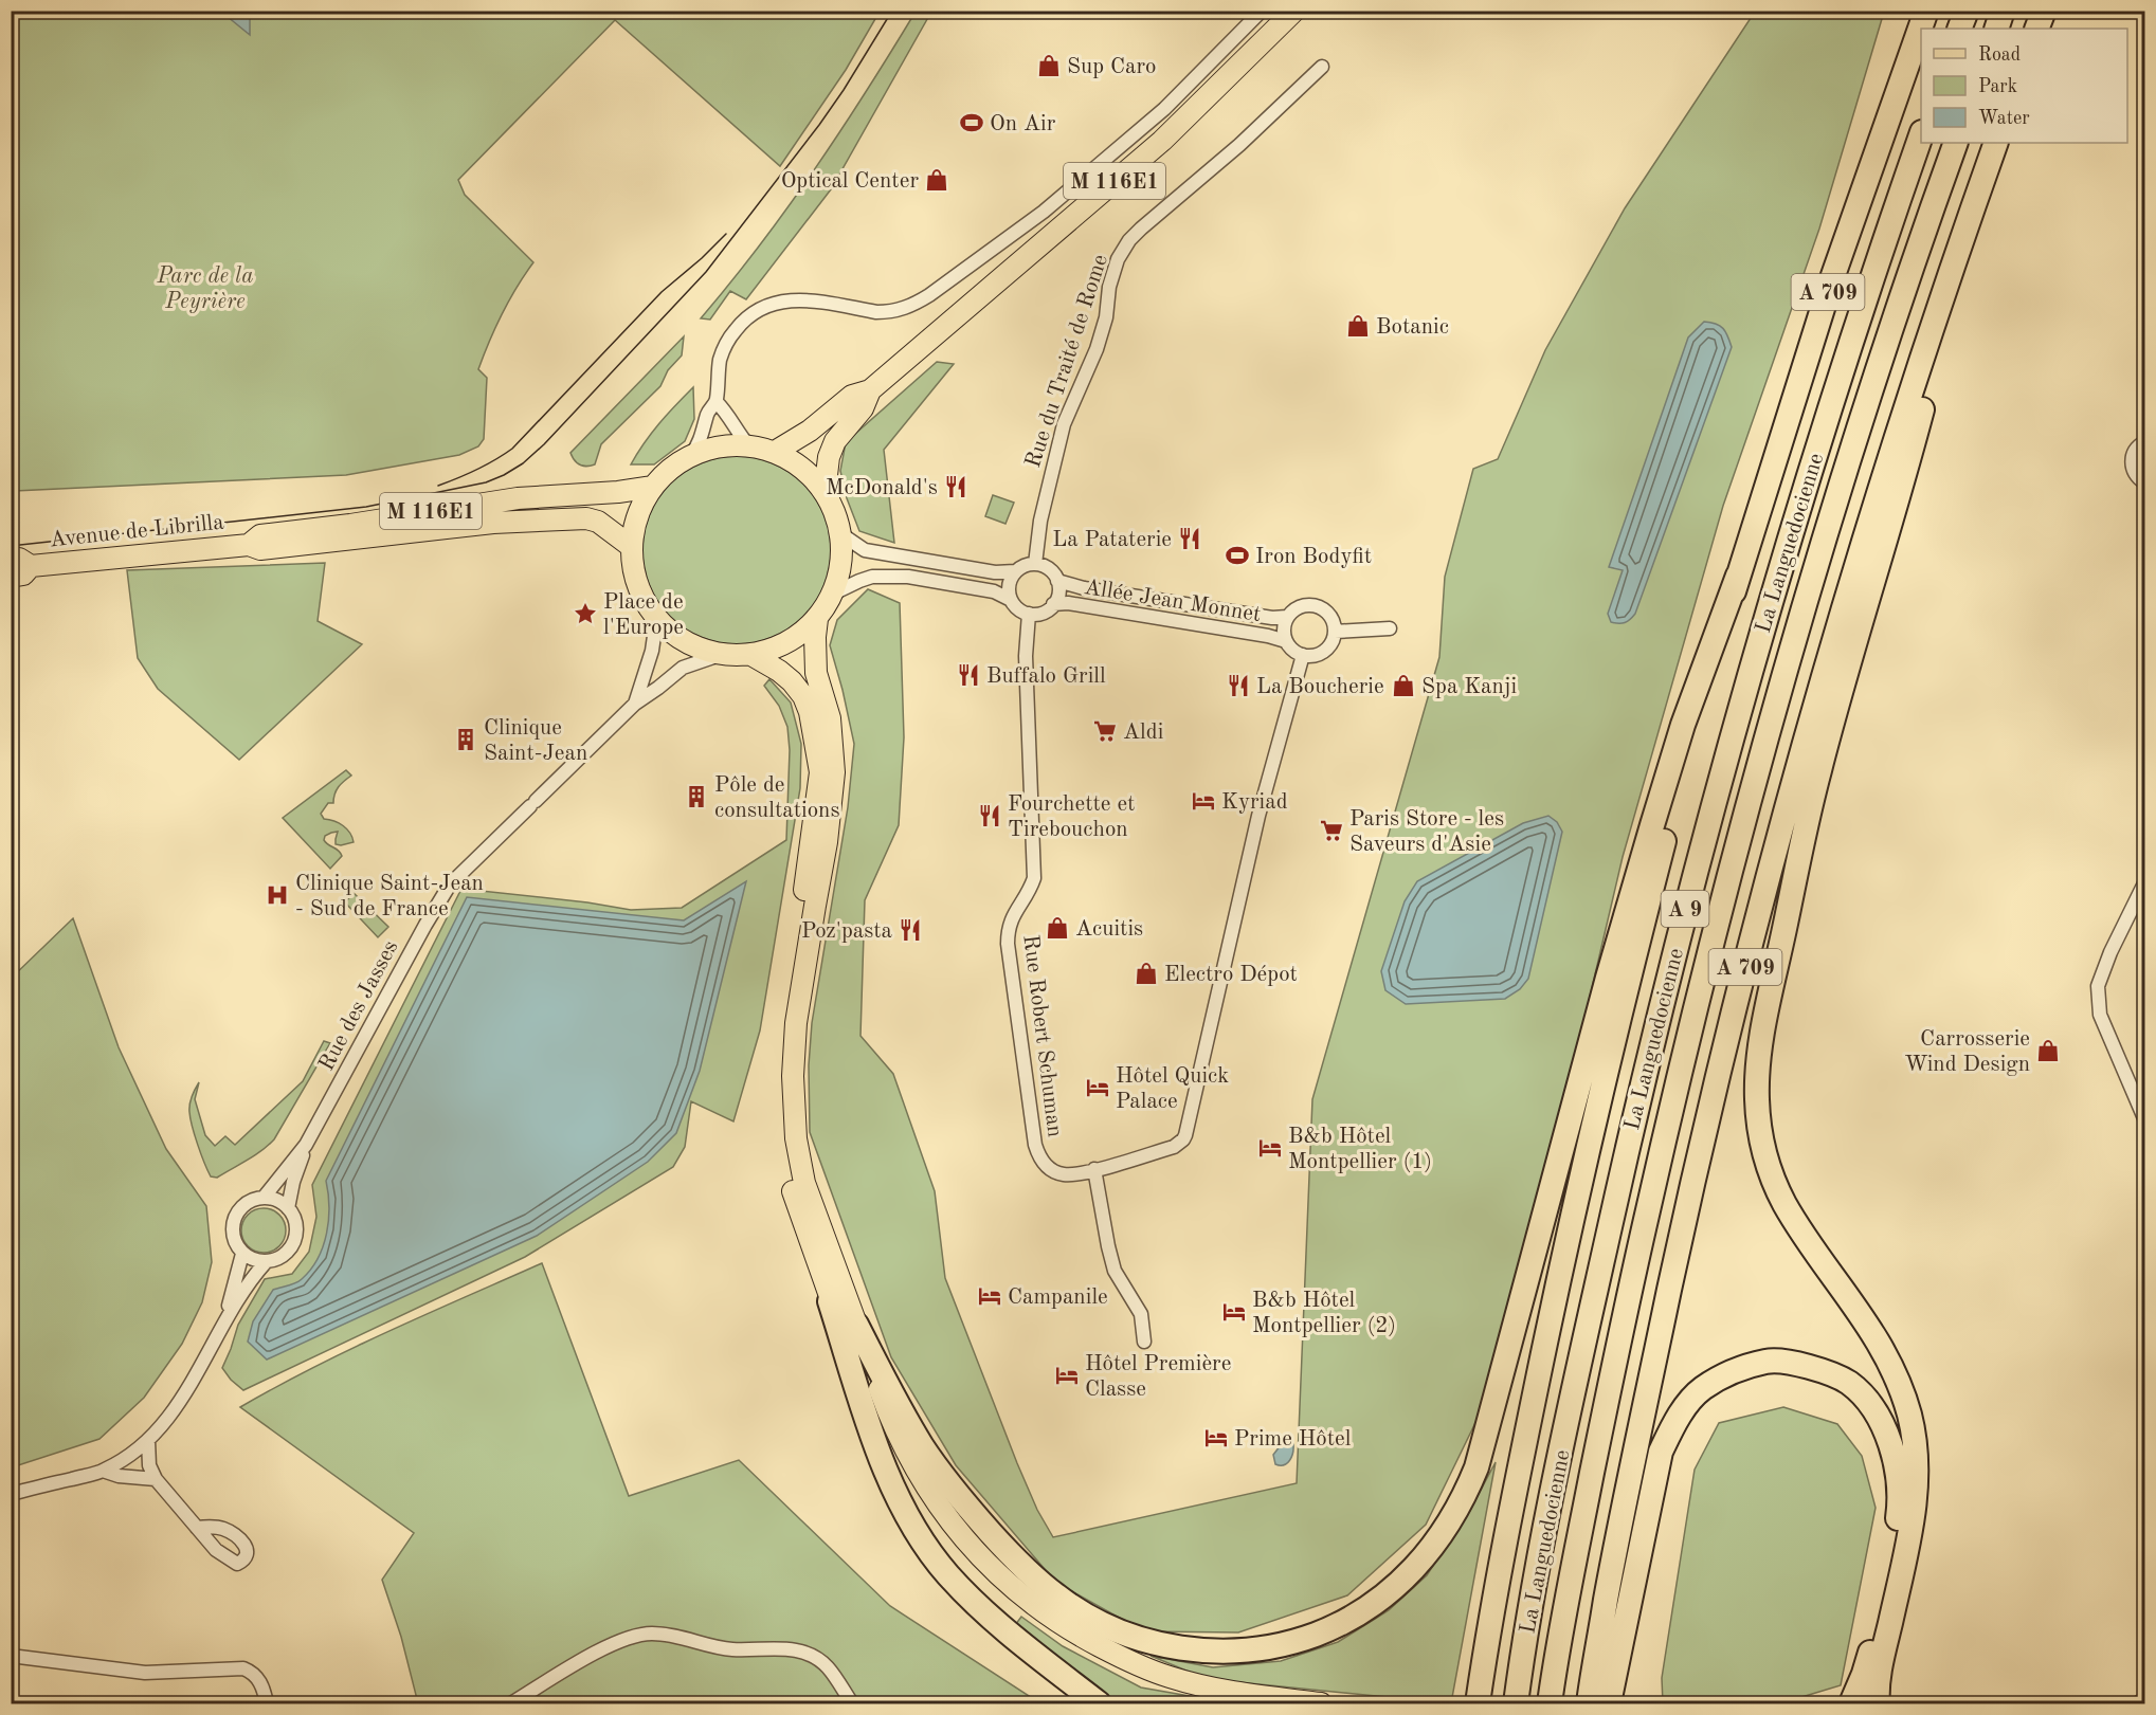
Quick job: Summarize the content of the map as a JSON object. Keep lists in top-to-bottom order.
{
  "streets": {
    "highway": ["A 709", "La Languedocienne", "A 9"],
    "main road": ["M 116E1", "Avenue de Librilla"],
    "street": [
      "Rue du Traité de Rome",
      "Allée Jean Monnet",
      "Rue des Jasses",
      "Rue Robert Schuman"
    ]
  },
  "crossings": [
    ["M 116E1", "Avenue de Librilla"],
    ["M 116E1", "Rue des Jasses"],
    ["Rue du Traité de Rome", "Allée Jean Monnet"],
    ["Rue du Traité de Rome", "Rue Robert Schuman"],
    ["Avenue de Librilla", "Rue des Jasses"],
    ["Allée Jean Monnet", "Rue Robert Schuman"]
  ],
  "parks": ["Parc de la Peyrière"],
  "places": {
    "shop": [
      "Sup Caro",
      "Optical Center",
      "Botanic",
      "Spa Kanji",
      "Acuitis",
      "Electro Dépot",
      "Carrosserie Wind Design"
    ],
    "sports": ["On Air", "Iron Bodyfit"],
    "restaurant": [
      "McDonald's",
      "La Pataterie",
      "Buffalo Grill",
      "La Boucherie",
      "Fourchette et Tirebouchon",
      "Poz'pasta"
    ],
    "place": ["Place de l'Europe"],
    "supermarket": ["Aldi", "Paris Store - les Saveurs d'Asie"],
    "building": ["Clinique Saint-Jean", "Pôle de consultations"],
    "hotel": [
      "Kyriad",
      "Hôtel Quick Palace",
      "B&b Hôtel Montpellier (1)",
      "Campanile",
      "B&b Hôtel Montpellier (2)",
      "Hôtel Première Classe",
      "Prime Hôtel"
    ],
    "hospital": ["Clinique Saint-Jean - Sud de France"]
  },
  "legend": ["Road", "Park", "Water"]
}
